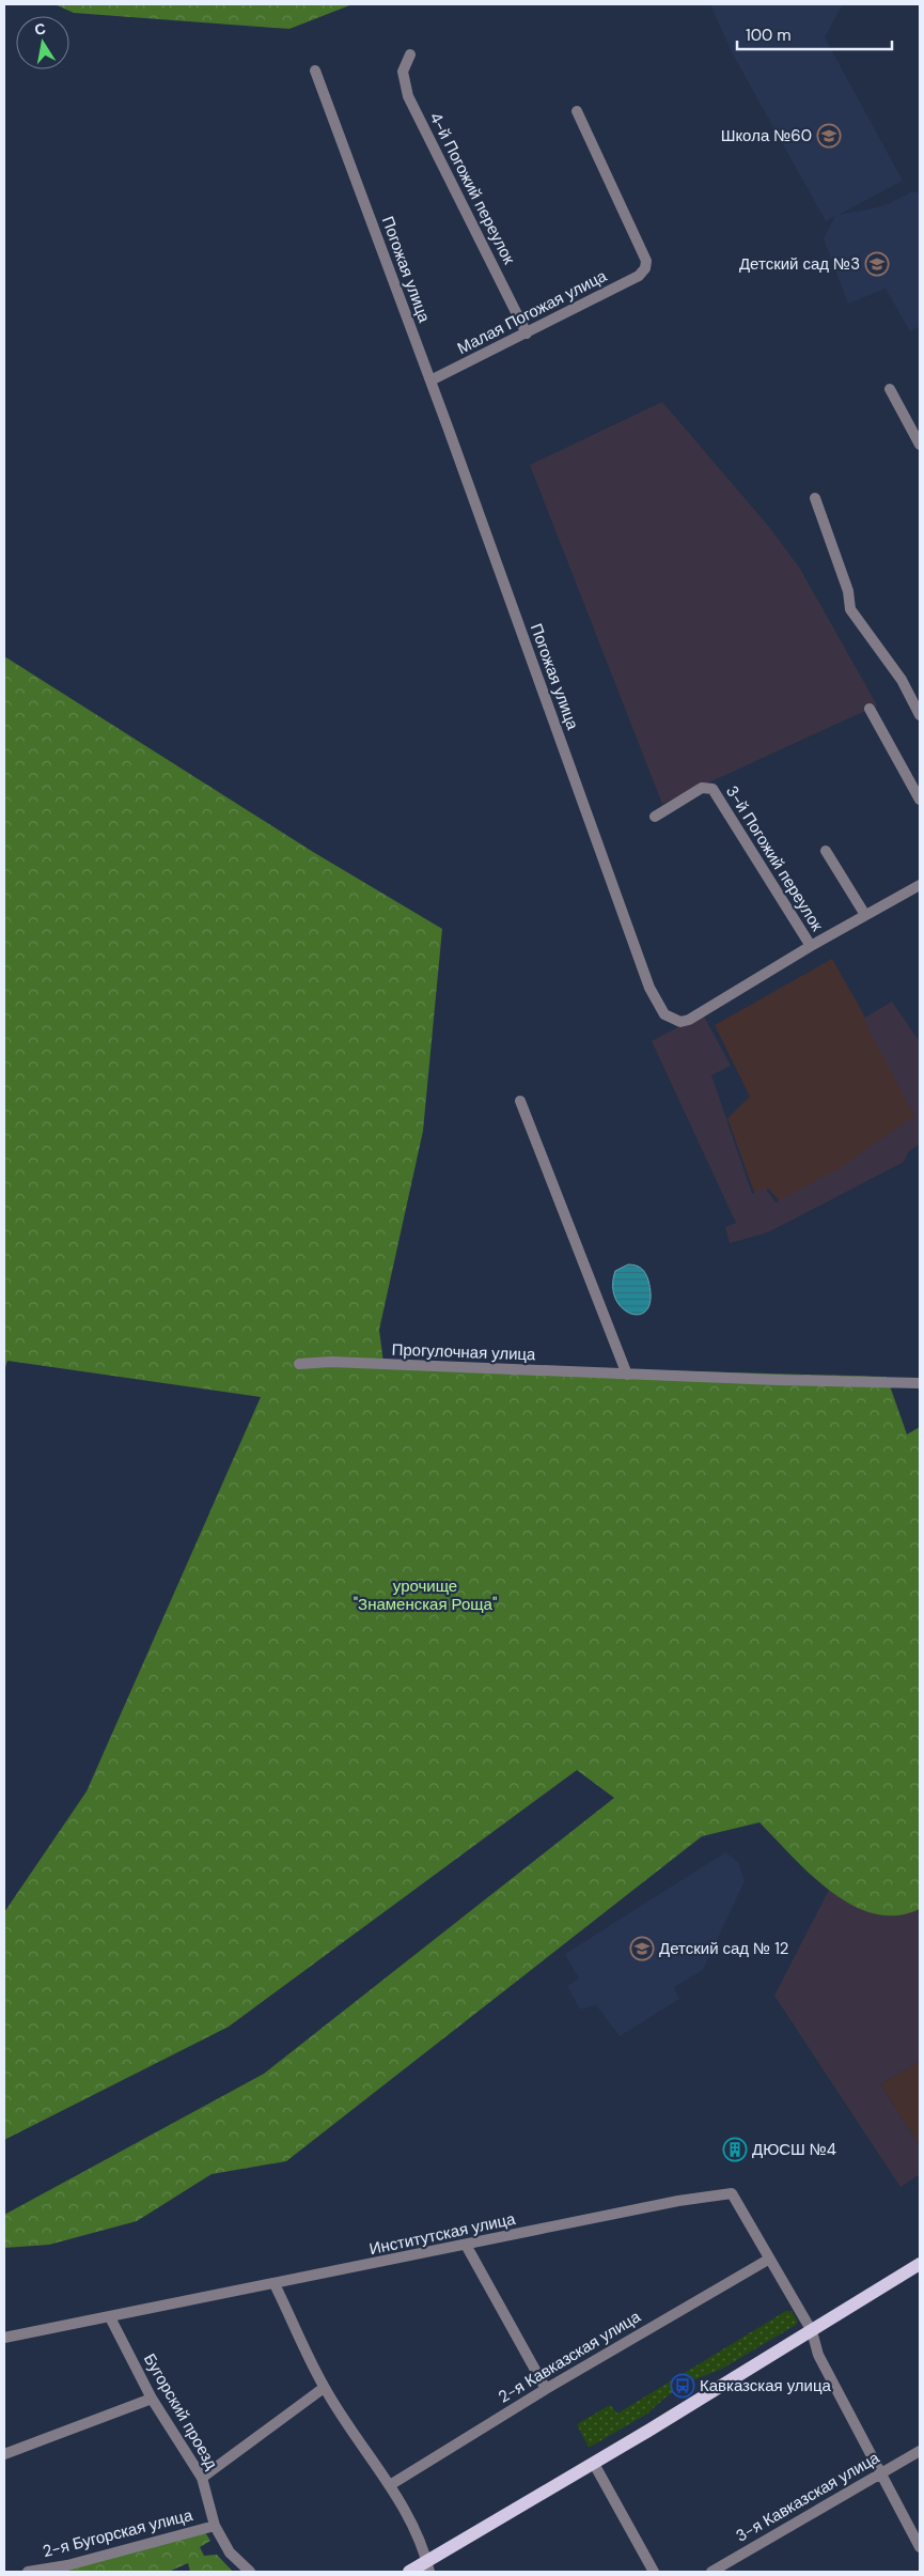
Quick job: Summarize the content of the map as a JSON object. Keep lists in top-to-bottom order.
{
  "streets": {
    "street": [
      "4-й Погожий переулок",
      "Погожая улица",
      "Малая Погожая улица",
      "3-й Погожий переулок",
      "Прогулочная улица",
      "Институтская улица",
      "2-я Кавказская улица",
      "Бугорский проезд",
      "3-я Кавказская улица",
      "2-я Бугорская улица"
    ]
  },
  "crossings": [
    ["4-й Погожий переулок", "Малая Погожая улица"],
    ["Погожая улица", "Малая Погожая улица"],
    ["Погожая улица", "3-й Погожий переулок"],
    ["Институтская улица", "2-я Кавказская улица"],
    ["Институтская улица", "Бугорский проезд"],
    ["Институтская улица", "3-я Кавказская улица"],
    ["Бугорский проезд", "2-я Бугорская улица"]
  ],
  "parks": ["урочище \"Знаменская Роща\""],
  "places": {
    "school or university": ["Школа №60", "Детский сад №3", "Детский сад № 12"],
    "building": ["ДЮСШ №4"],
    "bus stop": ["Кавказская улица"]
  },
  "scale_bar": "100 m",
  "north": "top"
}
